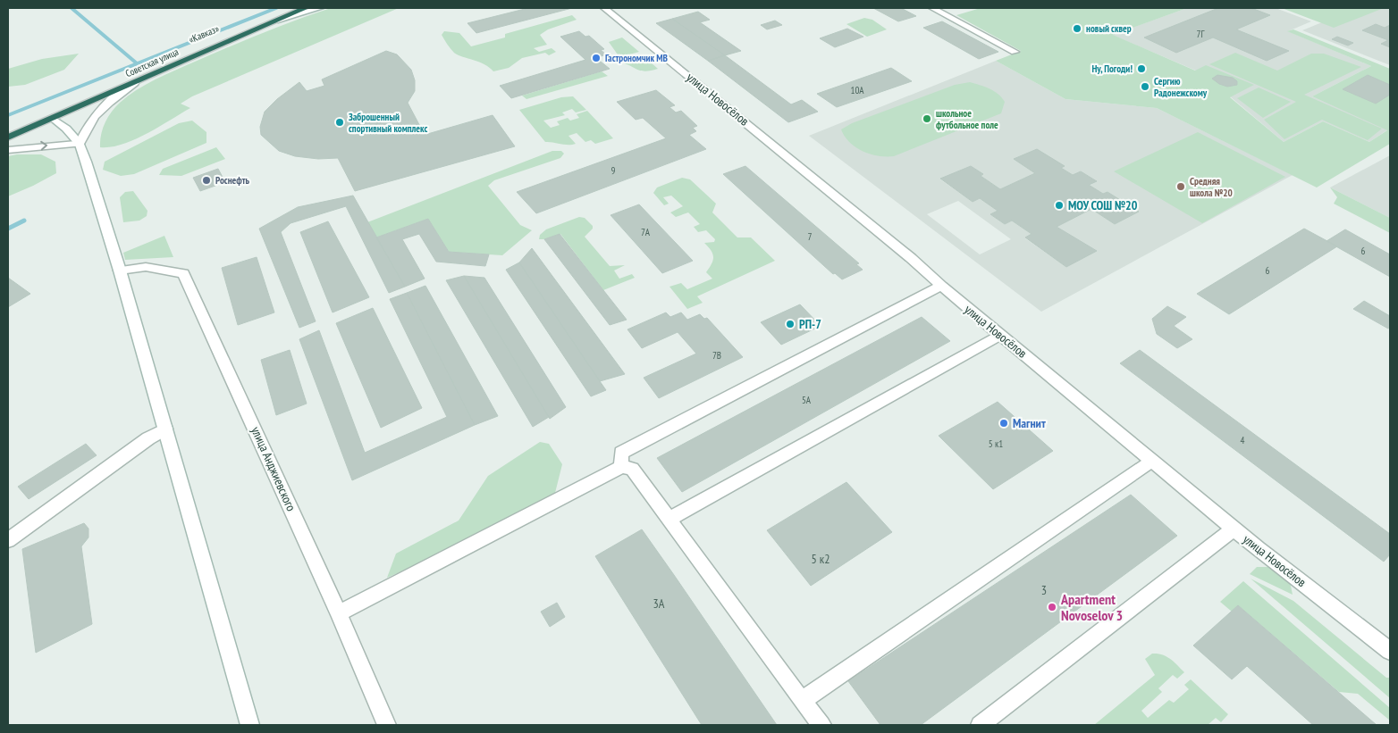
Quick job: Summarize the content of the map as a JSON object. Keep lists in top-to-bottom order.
{
  "streets": {
    "highway": ["«Кавказ»", "Советская улица"],
    "street": ["улица Новосёлов", "улица Анджиевского"]
  },
  "crossings": [
    ["«Кавказ»", "Советская улица"]
  ],
  "places": [
    "новый сквер",
    "Гастрономчик МВ",
    "Ну, Погоди!",
    "Сергию Радонежскому",
    "школьное футбольное поле",
    "Заброшенный спортивный комплекс",
    "Роснефть",
    "Средняя школа №20",
    "МОУ СОШ №20",
    "РП-7",
    "Магнит",
    "Apartment Novoselov 3"
  ],
  "house_numbers": [
    "7Г",
    "10А",
    "9",
    "7А",
    "7",
    "6",
    "6",
    "7В",
    "5А",
    "4",
    "5 к1",
    "5 к2",
    "3",
    "3А"
  ]
}
